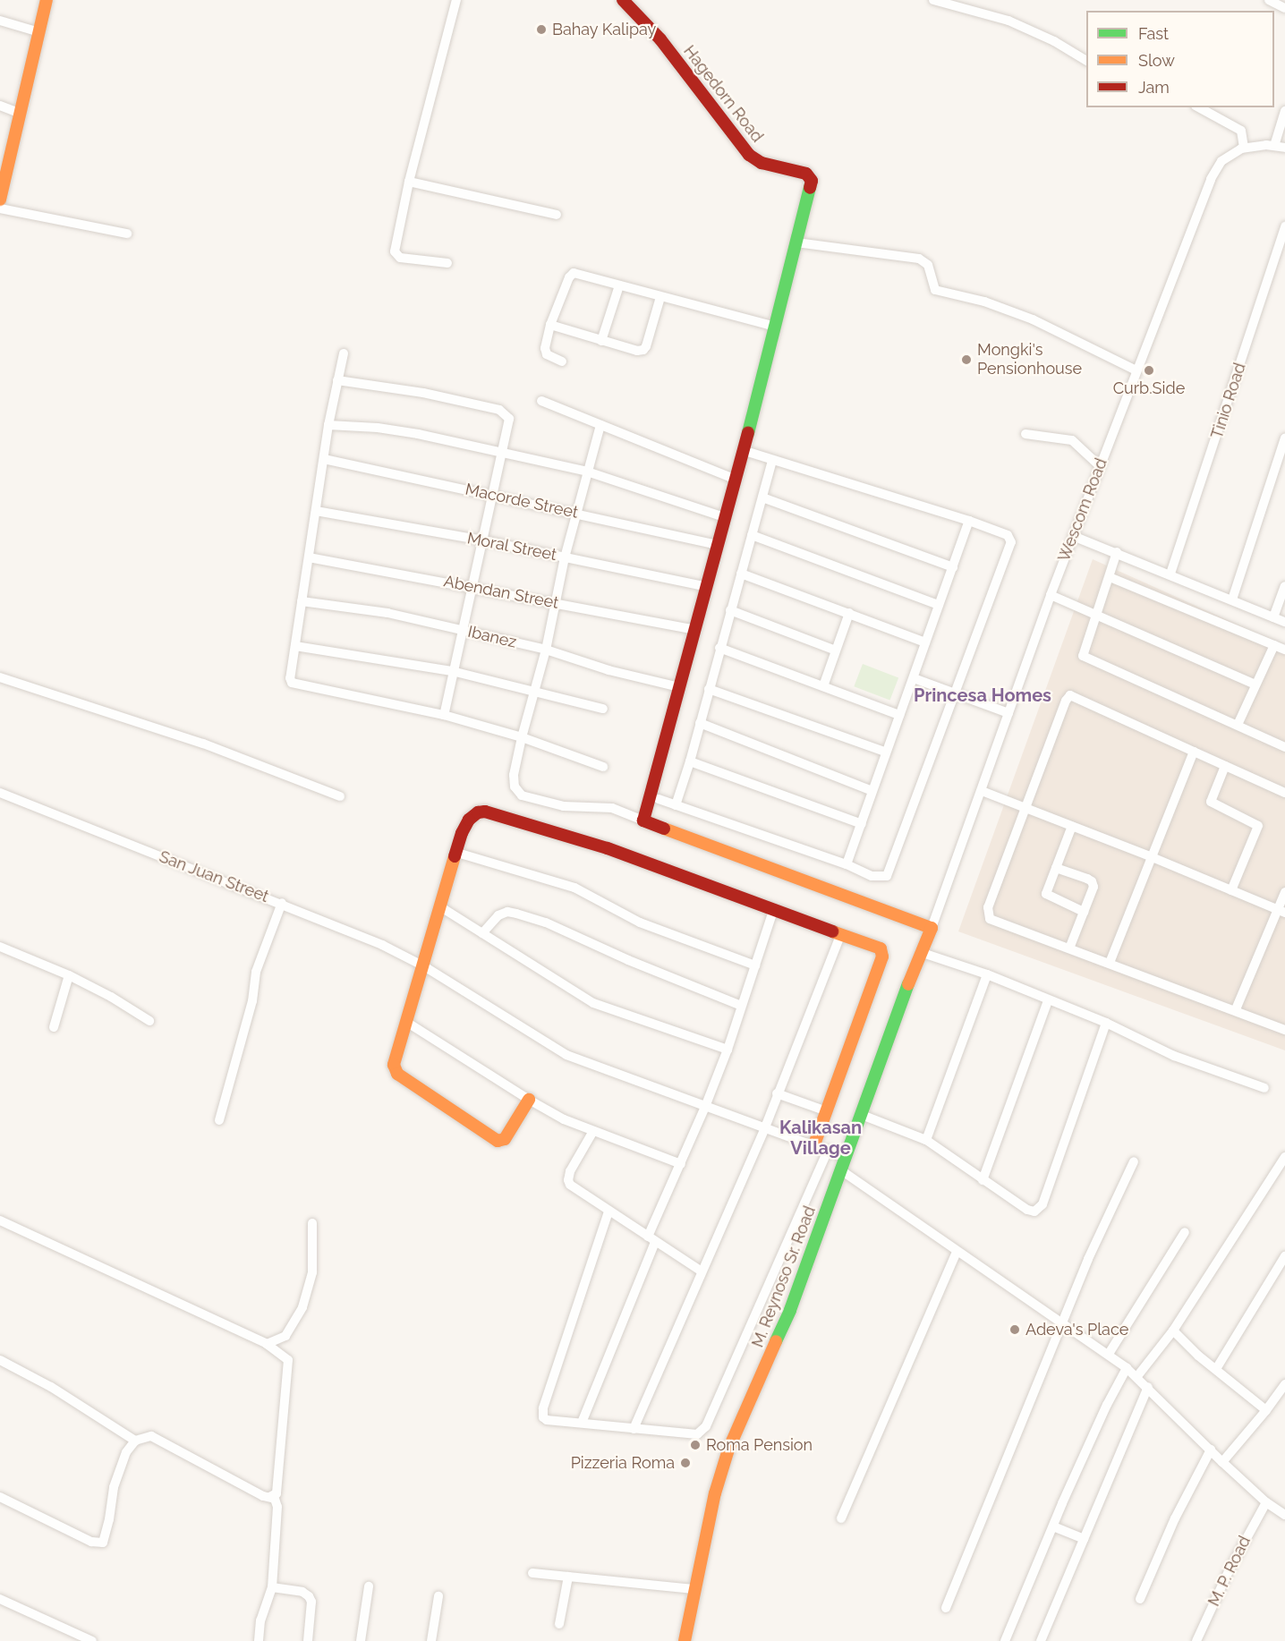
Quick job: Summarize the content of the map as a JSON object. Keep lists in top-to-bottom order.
{
  "streets": {
    "street": [
      "Hagedorn Road",
      "Tinio Road",
      "Macorde Street",
      "Wescom Road",
      "Moral Street",
      "Abendan Street",
      "Ibanez",
      "San Juan Street",
      "M. Reynoso Sr. Road",
      "M. P. Road"
    ]
  },
  "crossings": [
    ["Wescom Road", "M. Reynoso Sr. Road"],
    ["San Juan Street", "M. Reynoso Sr. Road"]
  ],
  "districts": ["Princesa Homes", "Kalikasan Village"],
  "places": [
    "Bahay Kalipay",
    "Mongki's Pensionhouse",
    "Curb.Side",
    "Adeva's Place",
    "Roma Pension",
    "Pizzeria Roma"
  ],
  "legend": ["Fast", "Slow", "Jam"]
}
